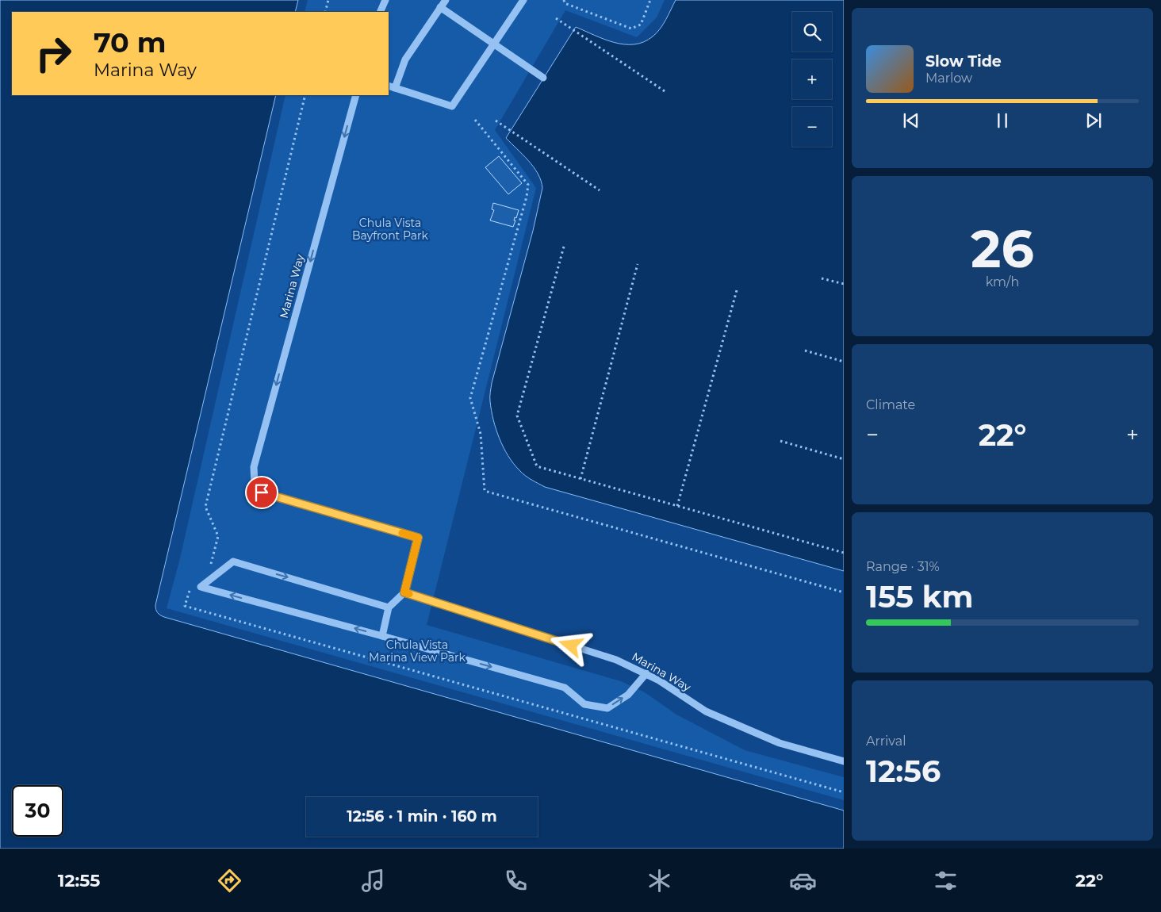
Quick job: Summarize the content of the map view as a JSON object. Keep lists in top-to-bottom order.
{
  "streets": {
    "street": ["Marina Way"]
  },
  "parks": ["Chula Vista Bayfront Park", "Chula Vista Marina View Park"],
  "page": {
    "map_buttons": ["+", "−"],
    "turn": ["70 m", "Marina Way"],
    "song": ["Slow Tide", "Marlow"],
    "tile": [
      ["26", "km/h"],
      "Climate",
      ["Range · 31%", "155 km"],
      ["Arrival", "12:56"]
    ],
    "heat": ["−", "22°", "+"],
    "limit": "30",
    "trip": "12:56 · 1 min · 160 m",
    "tabs": ["12:55", "22°"]
  }
}
